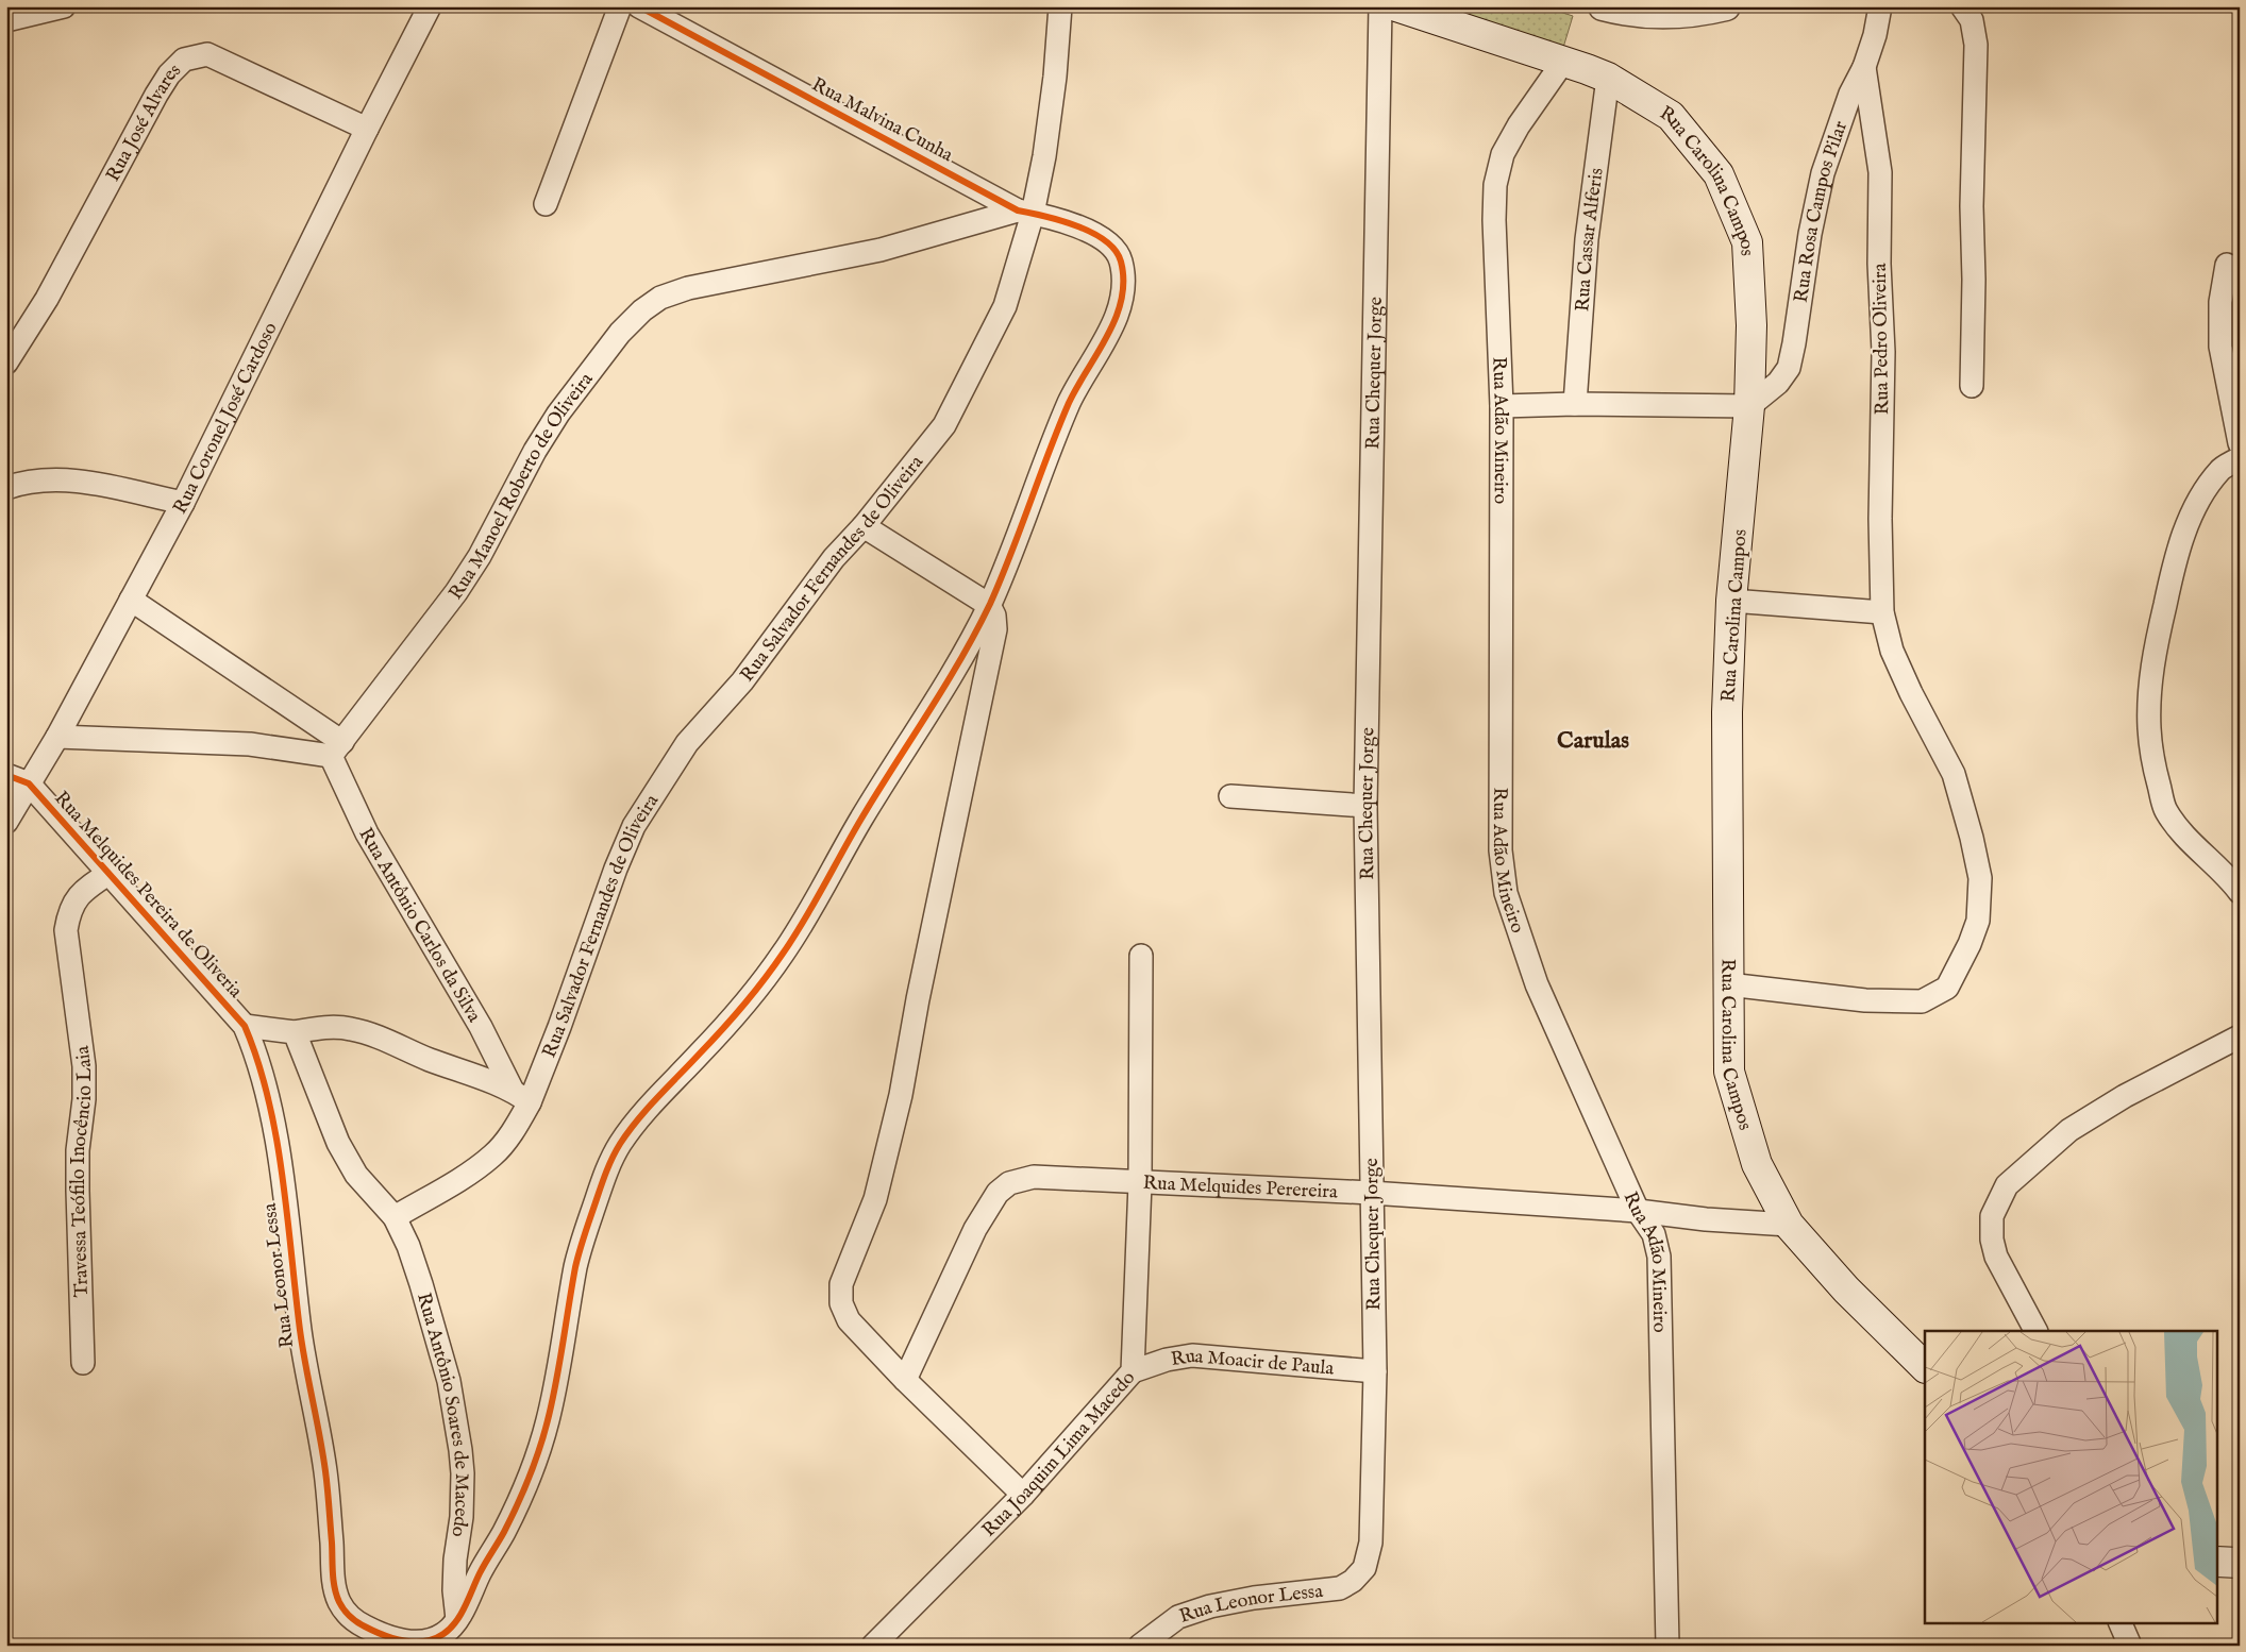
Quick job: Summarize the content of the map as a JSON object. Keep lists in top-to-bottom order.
{
  "streets": {
    "main road": ["Rua Carolina Campos"],
    "street": [
      "Rua Malvina Cunha",
      "Rua José Alvares",
      "Rua Rosa Campos Pilar",
      "Rua Cassar Alferis",
      "Rua Pedro Oliveira",
      "Rua Chequer Jorge",
      "Rua Coronel José Cardoso",
      "Rua Adão Mineiro",
      "Rua Manoel Roberto de Oliveira",
      "Rua Salvador Fernandes de Oliveira",
      "Rua Melquides Pereira de Oliveria",
      "Rua Antônio Carlos da Silva",
      "Travessa Teófilo Inocêncio Laia",
      "Rua Melquides Perereira",
      "Rua Leonor Lessa",
      "Rua Moacir de Paula",
      "Rua Antônio Soares de Macedo",
      "Rua Joaquim Lima Macedo"
    ]
  },
  "crossings": [
    ["Rua Malvina Cunha", "Rua Manoel Roberto de Oliveira"],
    ["Rua Malvina Cunha", "Rua Salvador Fernandes de Oliveira"],
    ["Rua Malvina Cunha", "Rua Leonor Lessa"],
    ["Rua José Alvares", "Rua Coronel José Cardoso"],
    ["Rua Carolina Campos", "Rua Rosa Campos Pilar"],
    ["Rua Carolina Campos", "Rua Cassar Alferis"],
    ["Rua Carolina Campos", "Rua Pedro Oliveira"],
    ["Rua Carolina Campos", "Rua Adão Mineiro"],
    ["Rua Carolina Campos", "Rua Melquides Perereira"],
    ["Rua Rosa Campos Pilar", "Rua Pedro Oliveira"],
    ["Rua Chequer Jorge", "Rua Melquides Perereira"],
    ["Rua Chequer Jorge", "Rua Leonor Lessa"],
    ["Rua Chequer Jorge", "Rua Moacir de Paula"],
    ["Rua Coronel José Cardoso", "Rua Melquides Pereira de Oliveria"],
    ["Rua Adão Mineiro", "Rua Melquides Perereira"],
    ["Rua Manoel Roberto de Oliveira", "Rua Salvador Fernandes de Oliveira"],
    ["Rua Manoel Roberto de Oliveira", "Rua Antônio Carlos da Silva"],
    ["Rua Salvador Fernandes de Oliveira", "Rua Antônio Carlos da Silva"],
    ["Rua Melquides Pereira de Oliveria", "Travessa Teófilo Inocêncio Laia"],
    ["Rua Melquides Pereira de Oliveria", "Rua Leonor Lessa"],
    ["Rua Melquides Perereira", "Rua Joaquim Lima Macedo"],
    ["Rua Leonor Lessa", "Rua Antônio Soares de Macedo"],
    ["Rua Moacir de Paula", "Rua Joaquim Lima Macedo"]
  ],
  "districts": ["Carulas"]
}
